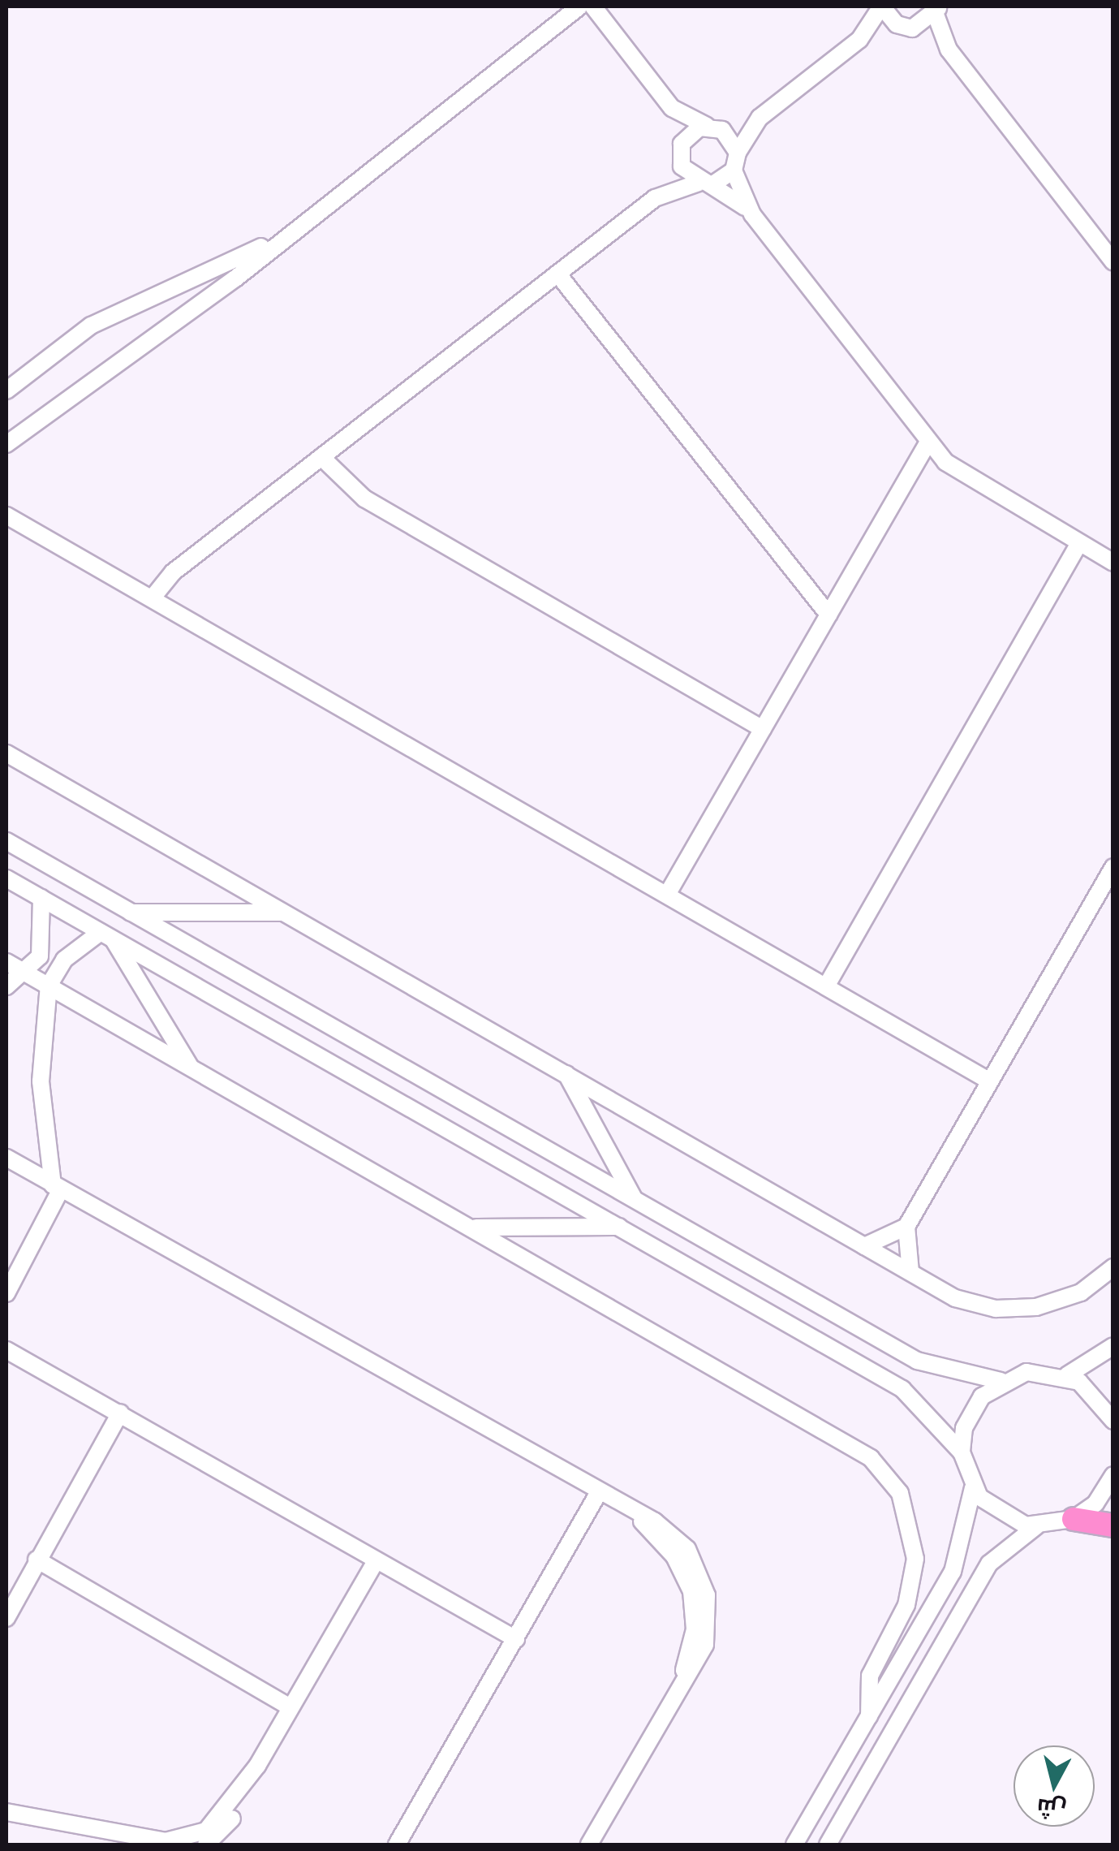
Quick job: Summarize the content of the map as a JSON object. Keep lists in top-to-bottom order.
{
  "north": "bottom"
}
